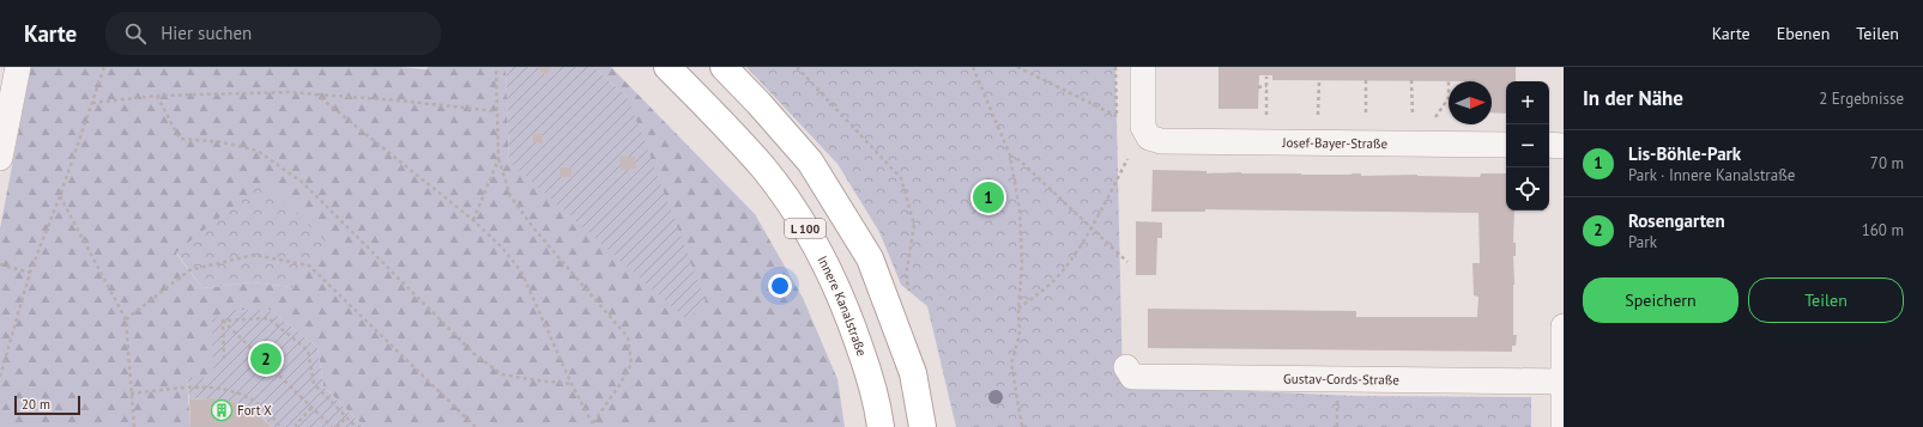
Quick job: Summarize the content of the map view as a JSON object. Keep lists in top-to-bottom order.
{
  "streets": {
    "main road": ["L 100", "Innere Kanalstraße"],
    "street": ["Josef-Bayer-Straße", "Gustav-Cords-Straße"]
  },
  "places": {
    "building": ["Fort X"]
  },
  "scale_bar": "20 m",
  "north": "right",
  "page": {
    "header": "Karte",
    "search": "Hier suchen",
    "nav": ["Karte", "Ebenen", "Teilen"],
    "heading": ["In der Nähe", "2 Ergebnisse"],
    "map_buttons": ["+", "−"],
    "list": [
      {
        "mark": "1",
        "name": "Lis-Böhle-Park",
        "note": "Park · Innere Kanalstraße",
        "value": "70 m"
      },
      {
        "mark": "2",
        "name": "Rosengarten",
        "note": "Park",
        "value": "160 m"
      }
    ],
    "pins": ["1", "2"],
    "buttons": ["Speichern", "Teilen"],
    "scale": "20 m"
  }
}
